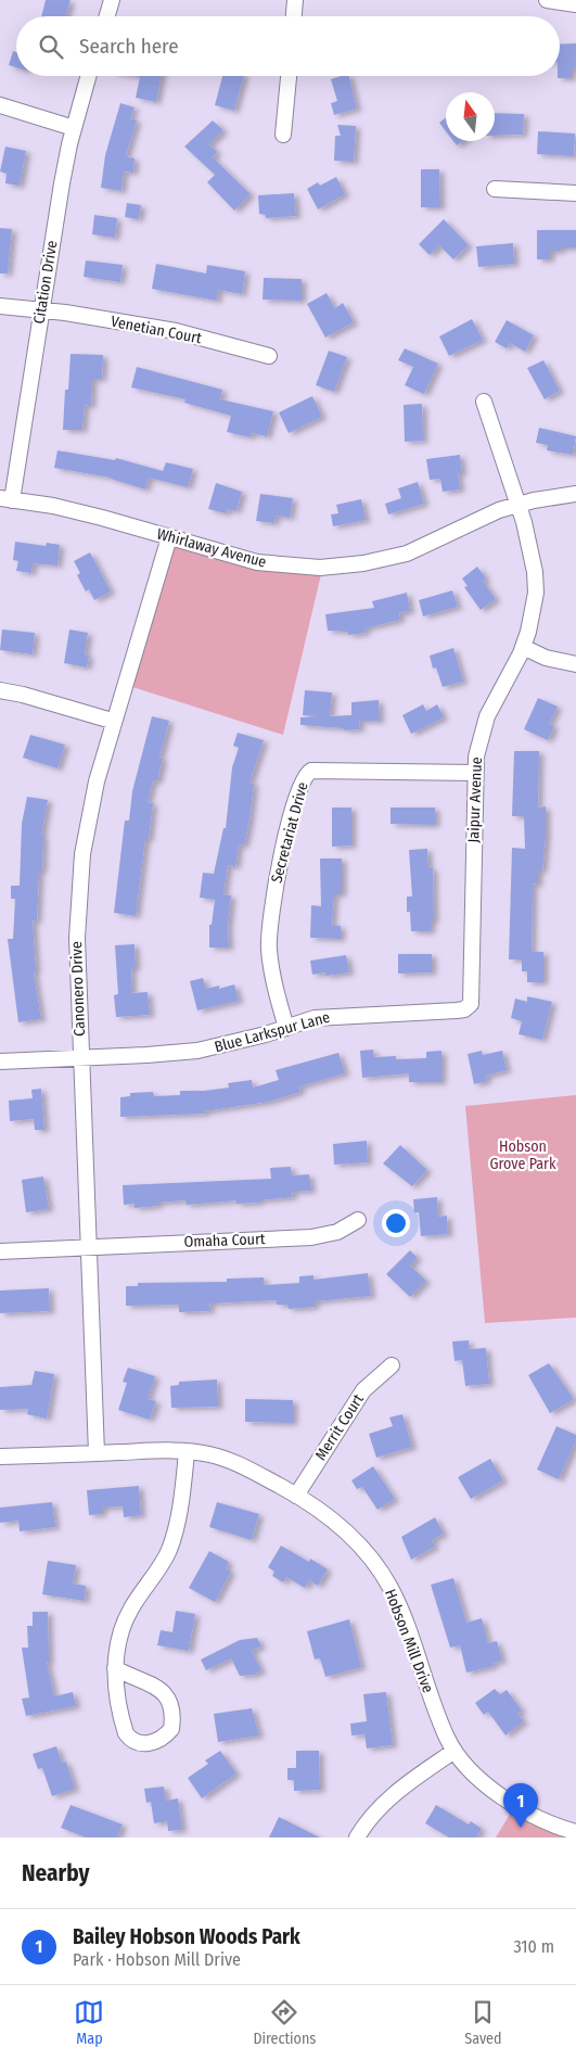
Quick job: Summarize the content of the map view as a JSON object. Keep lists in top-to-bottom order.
{
  "streets": {
    "street": [
      "Citation Drive",
      "Venetian Court",
      "Whirlaway Avenue",
      "Jaipur Avenue",
      "Secretariat Drive",
      "Canonero Drive",
      "Blue Larkspur Lane",
      "Omaha Court",
      "Merrit Court",
      "Hobson Mill Drive"
    ]
  },
  "crossings": [
    ["Citation Drive", "Venetian Court"],
    ["Citation Drive", "Whirlaway Avenue"],
    ["Whirlaway Avenue", "Jaipur Avenue"],
    ["Whirlaway Avenue", "Canonero Drive"],
    ["Jaipur Avenue", "Secretariat Drive"],
    ["Jaipur Avenue", "Blue Larkspur Lane"],
    ["Secretariat Drive", "Blue Larkspur Lane"],
    ["Canonero Drive", "Blue Larkspur Lane"],
    ["Canonero Drive", "Omaha Court"],
    ["Canonero Drive", "Hobson Mill Drive"],
    ["Merrit Court", "Hobson Mill Drive"]
  ],
  "parks": ["Hobson Grove Park"],
  "north": "top",
  "page": {
    "search": "Search here",
    "pins": "1",
    "heading": "Nearby",
    "list": [
      {
        "mark": "1",
        "name": "Bailey Hobson Woods Park",
        "note": "Park · Hobson Mill Drive",
        "value": "310 m"
      }
    ],
    "nav": ["Map", "Directions", "Saved"]
  }
}
